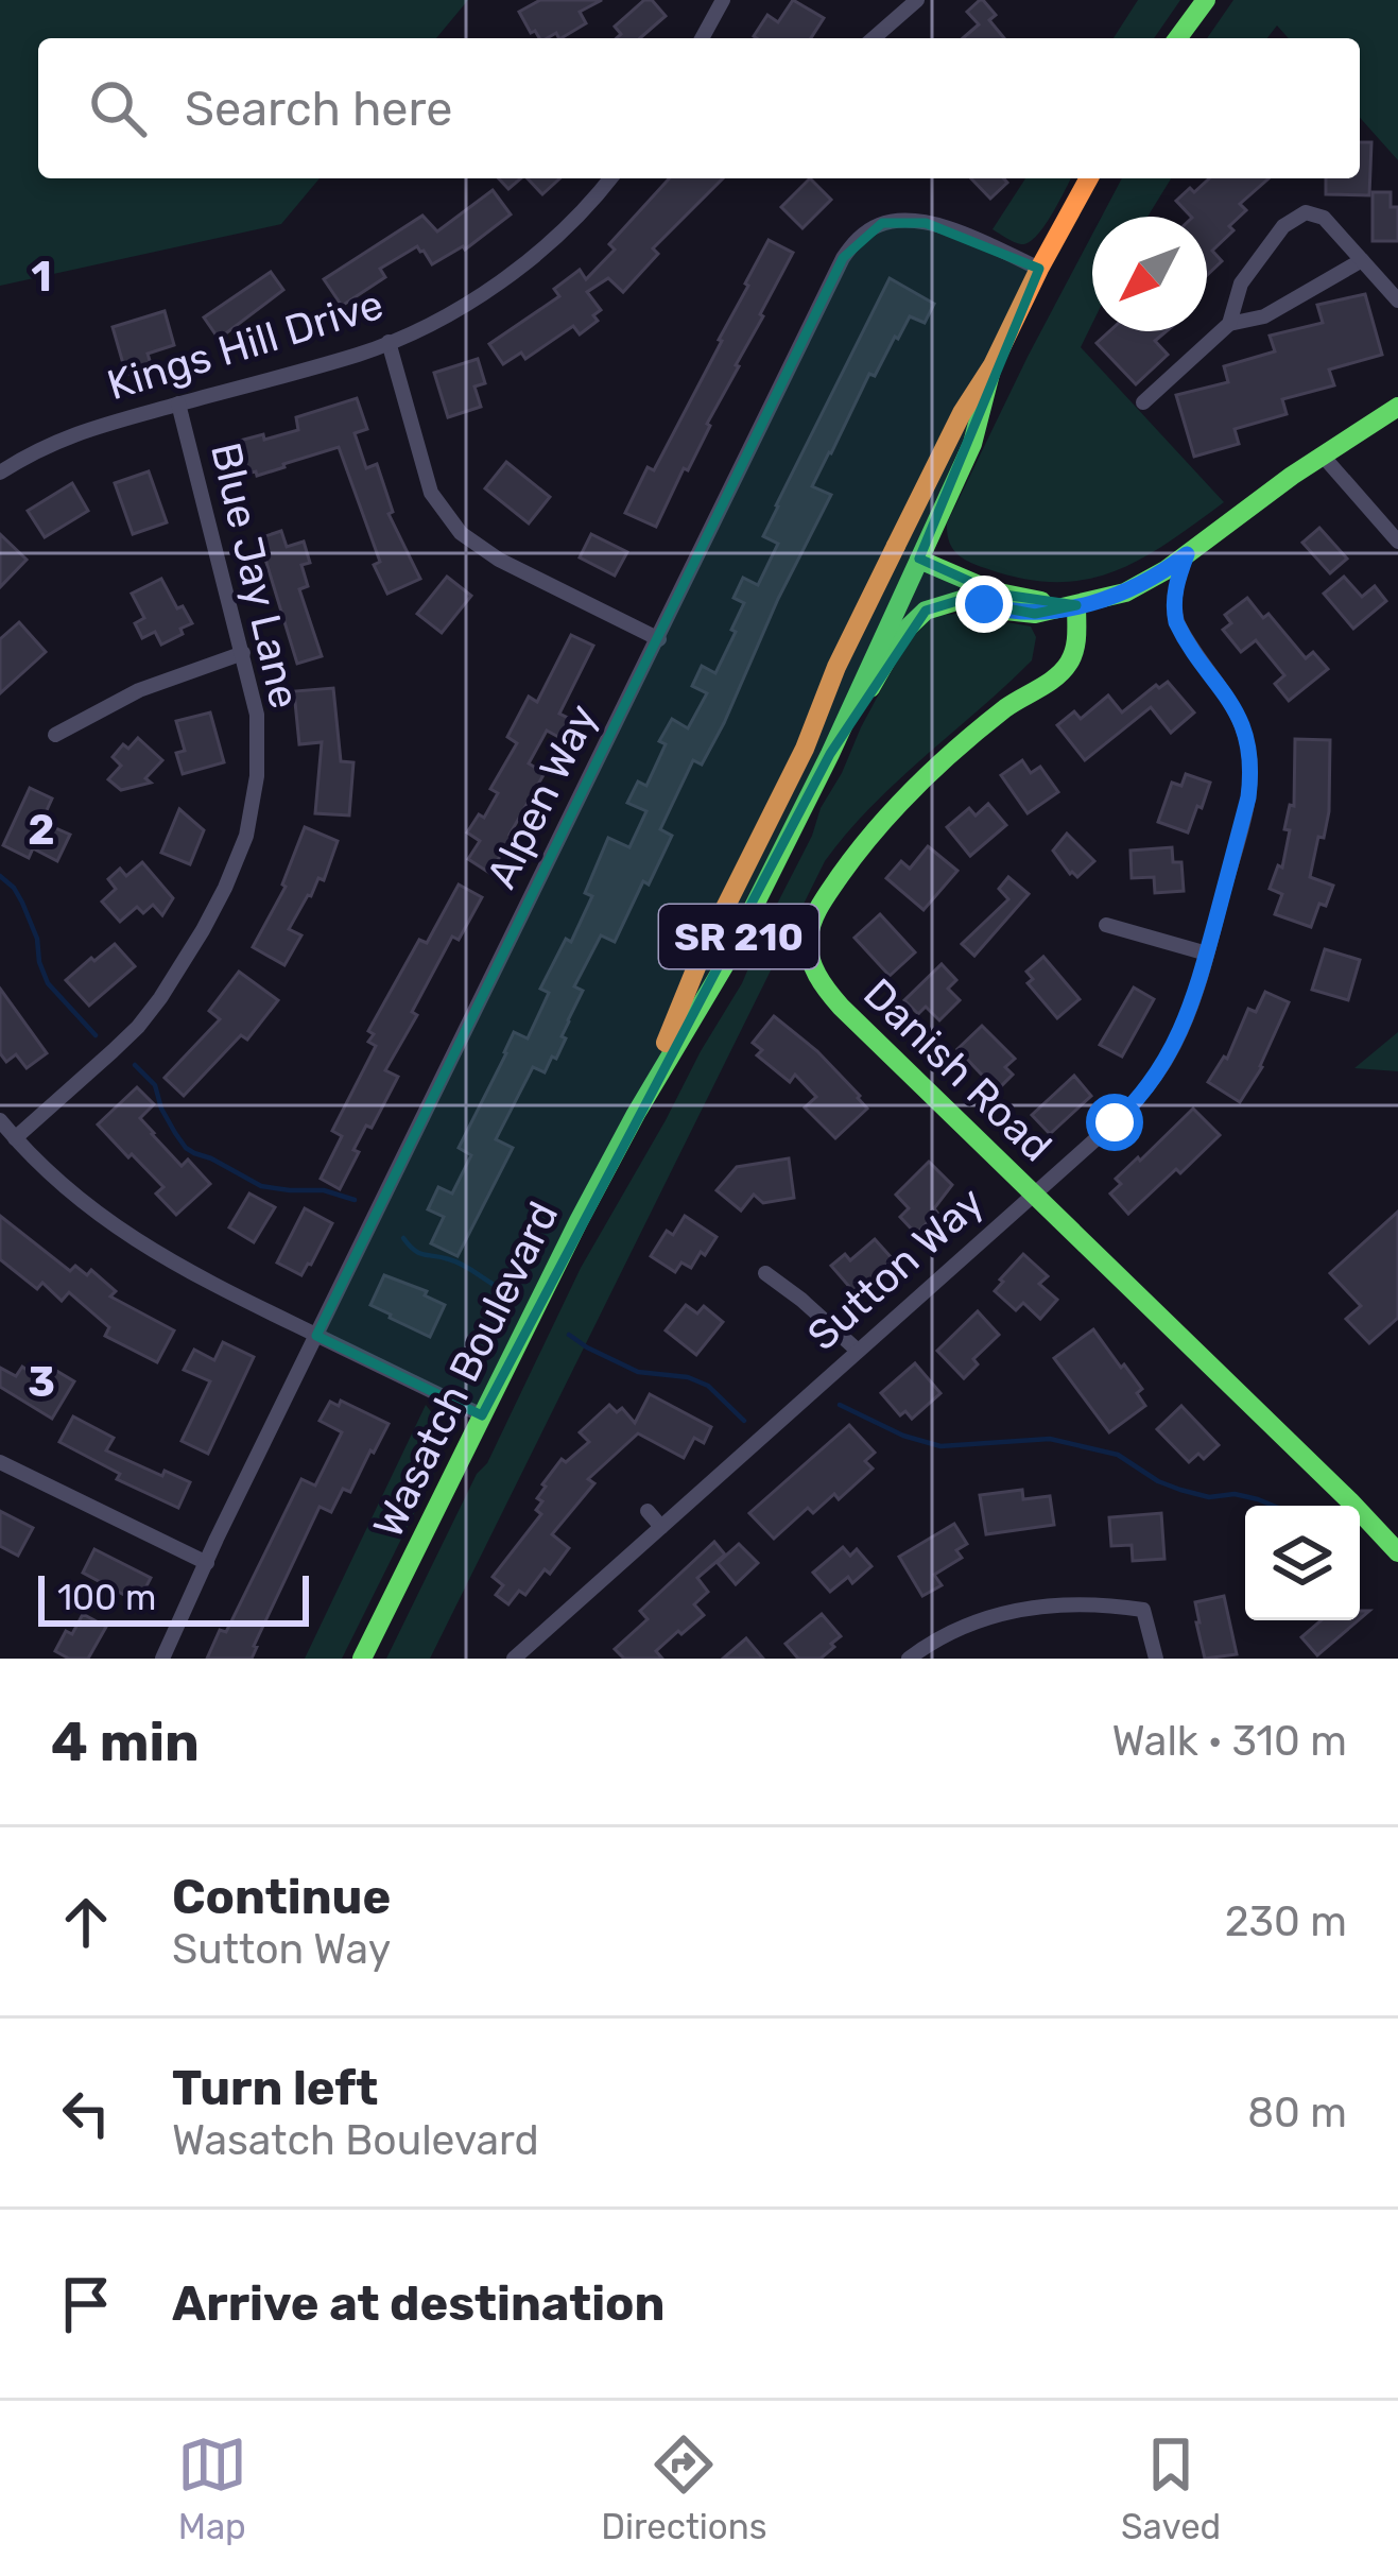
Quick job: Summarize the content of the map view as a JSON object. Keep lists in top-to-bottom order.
{
  "streets": {
    "main road": ["SR 210", "Danish Road", "Wasatch Boulevard"],
    "street": [
      "Kings Hill Drive",
      "Blue Jay Lane",
      "Alpen Way",
      "Sutton Way"
    ]
  },
  "crossings": [
    ["Kings Hill Drive", "Blue Jay Lane"],
    ["Alpen Way", "SR 210"],
    ["SR 210", "Wasatch Boulevard"],
    ["Danish Road", "Sutton Way"],
    ["Danish Road", "Wasatch Boulevard"],
    ["Sutton Way", "Wasatch Boulevard"]
  ],
  "scale_bar": "100 m",
  "north": "bottom left",
  "page": {
    "search": "Search here",
    "scale": "100 m",
    "heading": ["4 min", "Walk · 310 m"],
    "list": [
      ["Continue", "Sutton Way", "230 m"],
      ["Turn left", "Wasatch Boulevard", "80 m"],
      "Arrive at destination"
    ],
    "nav": ["Map", "Directions", "Saved"]
  },
  "grid": {
    "rows": ["1", "2", "3"]
  }
}
